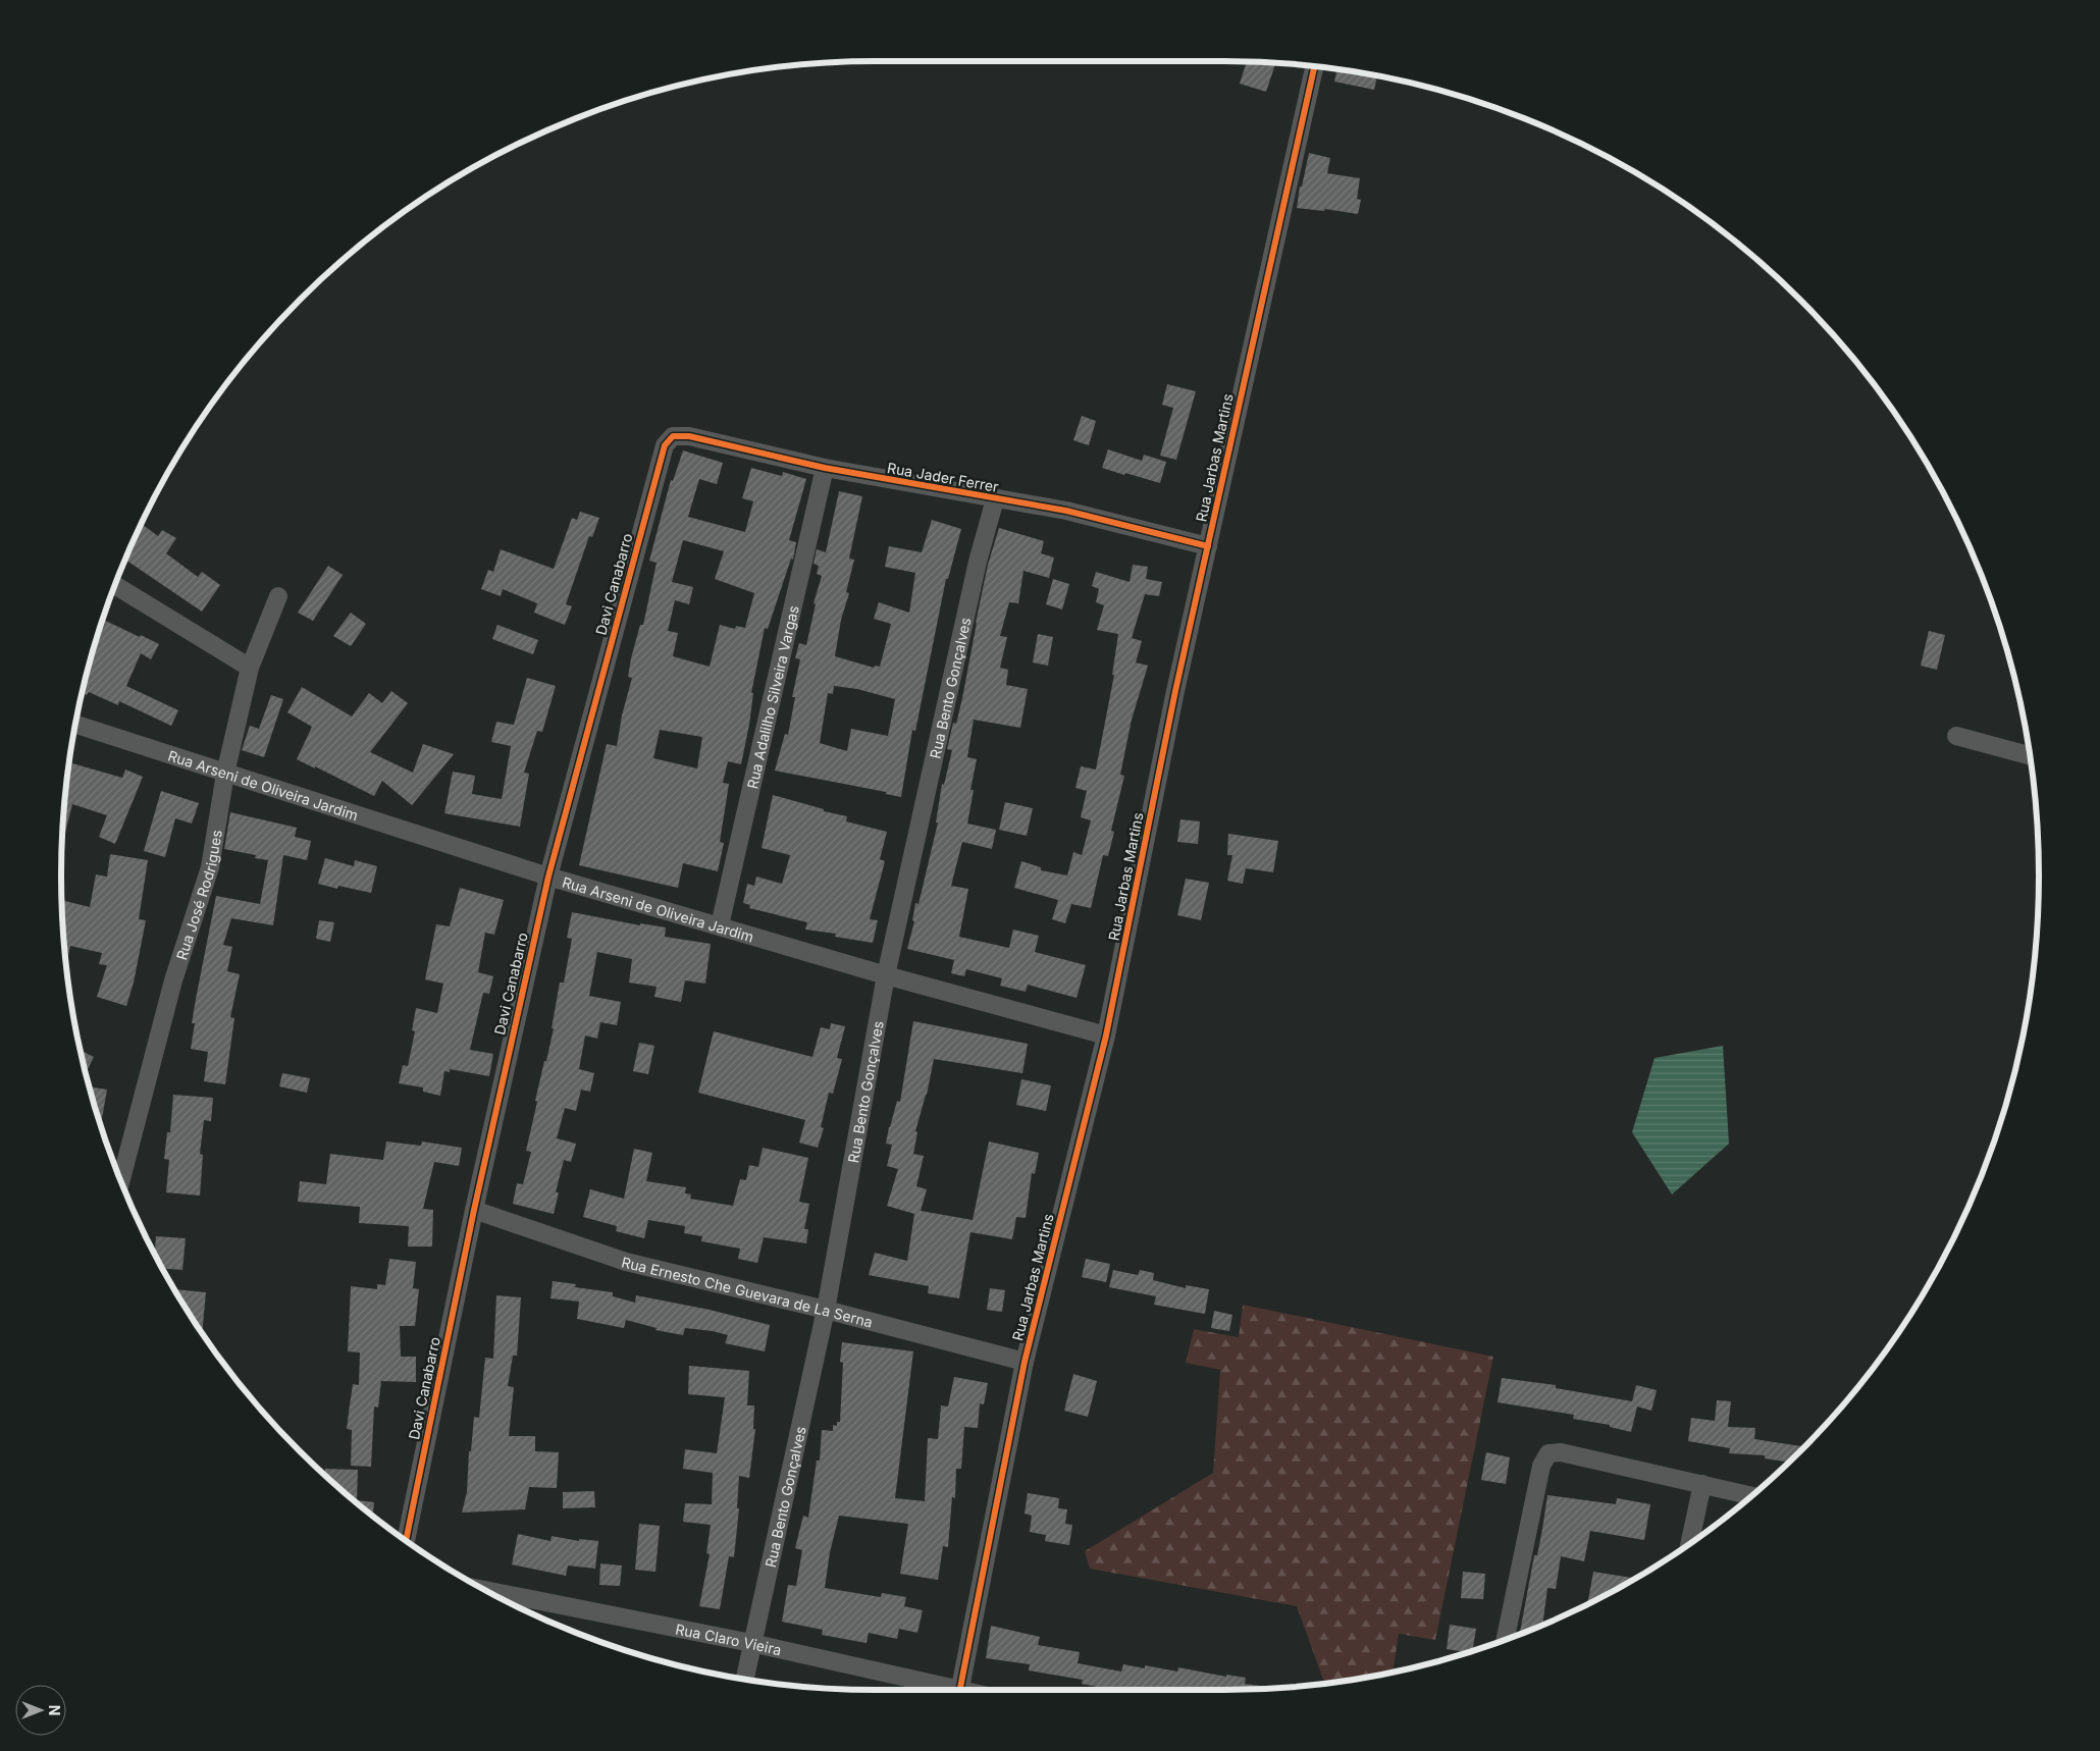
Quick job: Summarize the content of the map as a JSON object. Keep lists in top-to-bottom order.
{
  "streets": {
    "street": [
      "Rua Jarbas Martins",
      "Rua Jader Ferrer",
      "Davi Canabarro",
      "Rua Bento Gonçalves",
      "Rua Adalilho Silveira Vargas",
      "Rua Arseni de Oliveira Jardim",
      "Rua José Rodrigues",
      "Rua Ernesto Che Guevara de La Serna",
      "Rua Claro Vieira"
    ]
  },
  "crossings": [
    ["Rua Jarbas Martins", "Rua Jader Ferrer"],
    ["Rua Jarbas Martins", "Rua Arseni de Oliveira Jardim"],
    ["Rua Jarbas Martins", "Rua Ernesto Che Guevara de La Serna"],
    ["Rua Jader Ferrer", "Davi Canabarro"],
    ["Rua Jader Ferrer", "Rua Bento Gonçalves"],
    ["Rua Jader Ferrer", "Rua Adalilho Silveira Vargas"],
    ["Davi Canabarro", "Rua Arseni de Oliveira Jardim"],
    ["Davi Canabarro", "Rua Ernesto Che Guevara de La Serna"],
    ["Rua Bento Gonçalves", "Rua Arseni de Oliveira Jardim"],
    ["Rua Bento Gonçalves", "Rua Ernesto Che Guevara de La Serna"],
    ["Rua Bento Gonçalves", "Rua Claro Vieira"],
    ["Rua Adalilho Silveira Vargas", "Rua Arseni de Oliveira Jardim"],
    ["Rua Arseni de Oliveira Jardim", "Rua José Rodrigues"]
  ],
  "north": "right"
}
